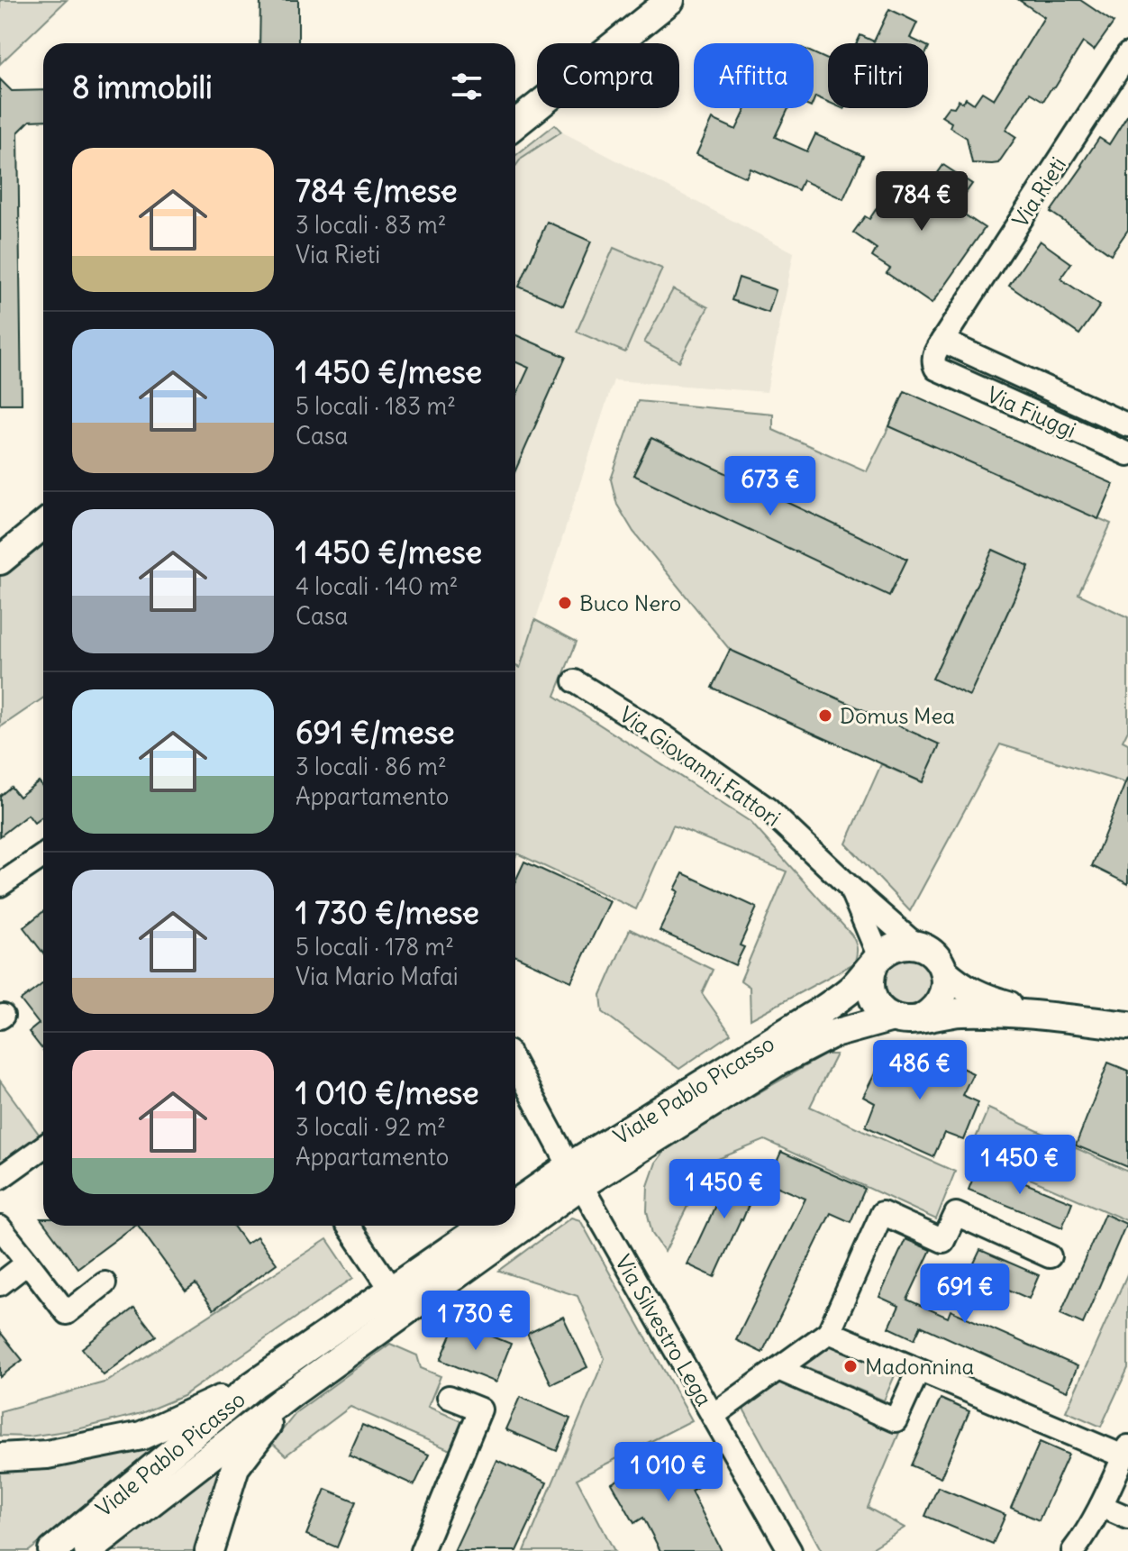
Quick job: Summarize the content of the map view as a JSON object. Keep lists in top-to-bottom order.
{
  "streets": {
    "street": [
      "Via Rieti",
      "Via Fiuggi",
      "Via Giovanni Fattori",
      "Viale Pablo Picasso",
      "Via Silvestro Lega"
    ]
  },
  "crossings": [
    ["Via Rieti", "Via Fiuggi"],
    ["Via Giovanni Fattori", "Viale Pablo Picasso"],
    ["Viale Pablo Picasso", "Via Silvestro Lega"]
  ],
  "places": ["Buco Nero", "Domus Mea", "Madonnina"],
  "page": {
    "chip": ["Compra", "Affitta", "Filtri"],
    "heading": "8 immobili",
    "list": [
      {
        "name": "784 €/mese",
        "note": "3 locali · 83 m² · Via Rieti"
      },
      {
        "name": "1 450 €/mese",
        "note": "5 locali · 183 m² · Casa"
      },
      {
        "name": "1 450 €/mese",
        "note": "4 locali · 140 m² · Casa"
      },
      {
        "name": "691 €/mese",
        "note": "3 locali · 86 m² · Appartamento"
      },
      {
        "name": "1 730 €/mese",
        "note": "5 locali · 178 m² · Via Mario Mafai"
      },
      {
        "name": "1 010 €/mese",
        "note": "3 locali · 92 m² · Appartamento"
      }
    ],
    "price": [
      "784 €",
      "673 €",
      "486 €",
      "1 450 €",
      "1 450 €",
      "691 €",
      "1 730 €",
      "1 010 €"
    ]
  }
}
